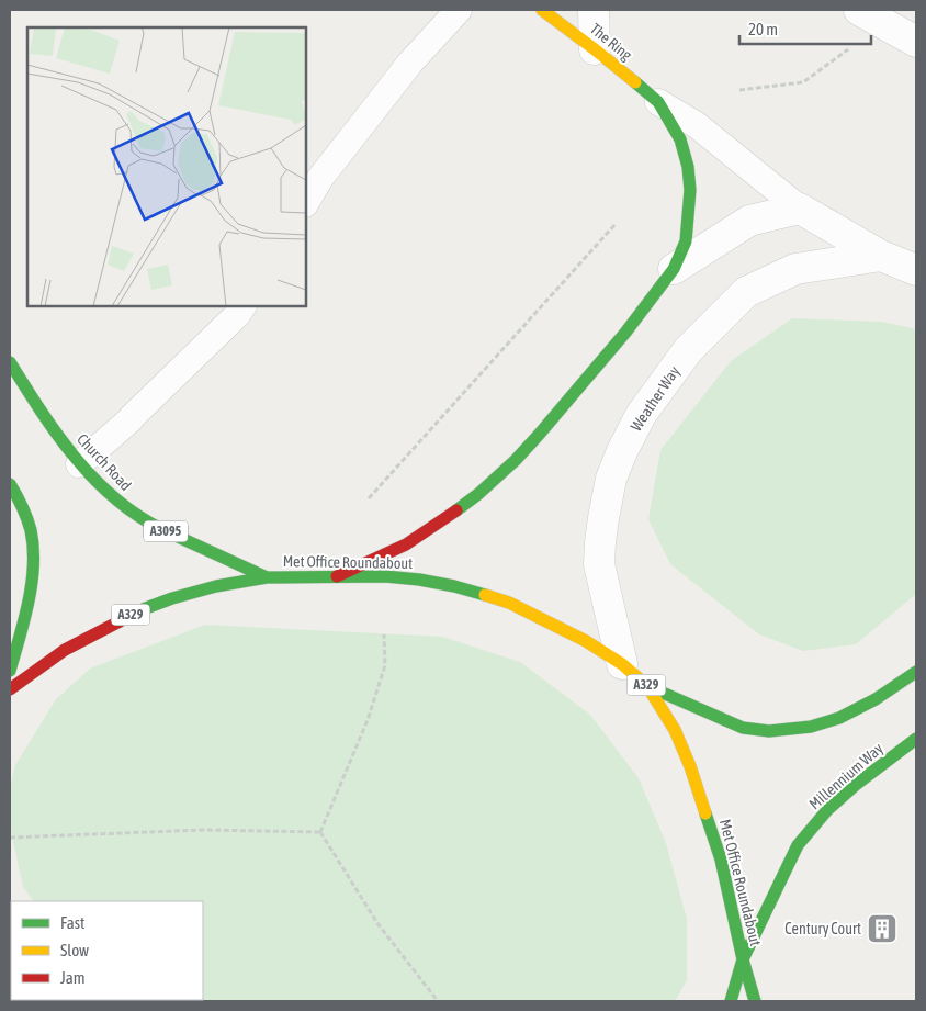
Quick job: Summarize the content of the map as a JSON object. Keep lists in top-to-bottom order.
{
  "streets": {
    "main road": [
      "The Ring",
      "Church Road",
      "A3095",
      "Met Office Roundabout",
      "A329",
      "Millennium Way"
    ],
    "street": ["Weather Way"]
  },
  "crossings": [
    ["Weather Way", "Met Office Roundabout"],
    ["Church Road", "Met Office Roundabout"],
    ["Met Office Roundabout", "A329"],
    ["Met Office Roundabout", "Millennium Way"]
  ],
  "places": {
    "building": ["Century Court"]
  },
  "legend": ["Fast", "Slow", "Jam"],
  "scale_bar": "20 m"
}
